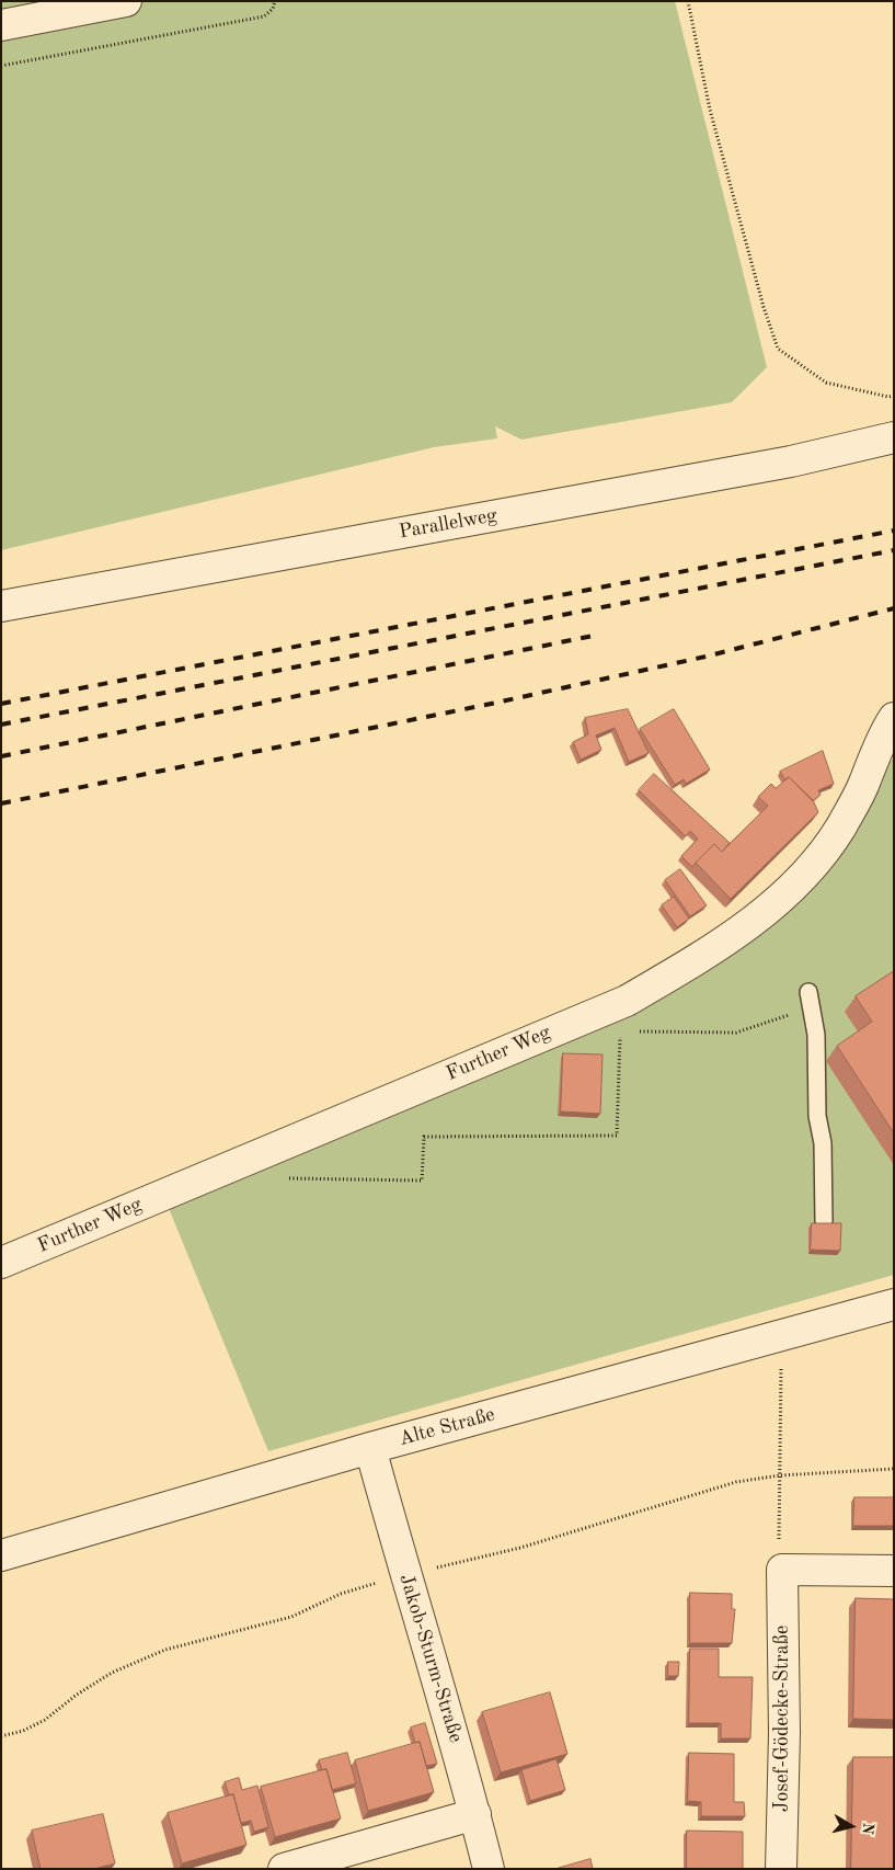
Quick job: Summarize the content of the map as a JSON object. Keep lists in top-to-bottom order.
{
  "streets": {
    "street": [
      "Parallelweg",
      "Further Weg",
      "Alte Straße",
      "Jakob-Sturm-Straße",
      "Josef-Gödecke-Straße"
    ]
  },
  "crossings": [
    ["Alte Straße", "Jakob-Sturm-Straße"]
  ],
  "north": "right"
}
